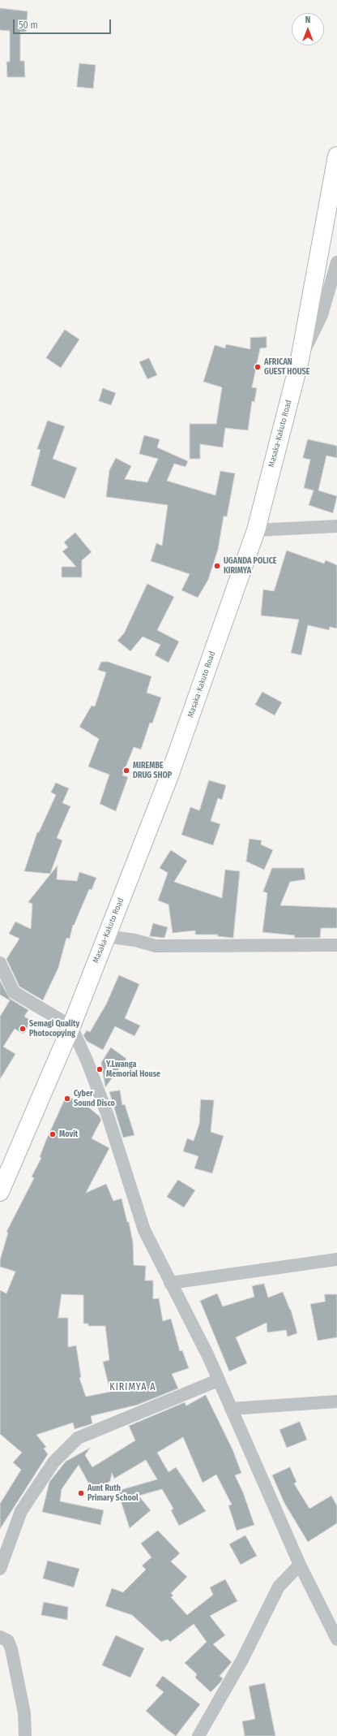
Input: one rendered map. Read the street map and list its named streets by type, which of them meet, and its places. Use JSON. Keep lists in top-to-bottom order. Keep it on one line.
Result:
{"streets":{"highway":["Masaka-Kakuto Road"]},"districts":["KIRIMYA A"],"places":["AFRICAN GUEST HOUSE","UGANDA POLICE KIRIMYA","MIREMBE DRUG SHOP","Semagi Quality Photocopying","Y.Lwanga Memorial House","Cyber Sound Disco","Movit","Aunt Ruth Primary School"],"scale_bar":"50 m","north":"top"}
